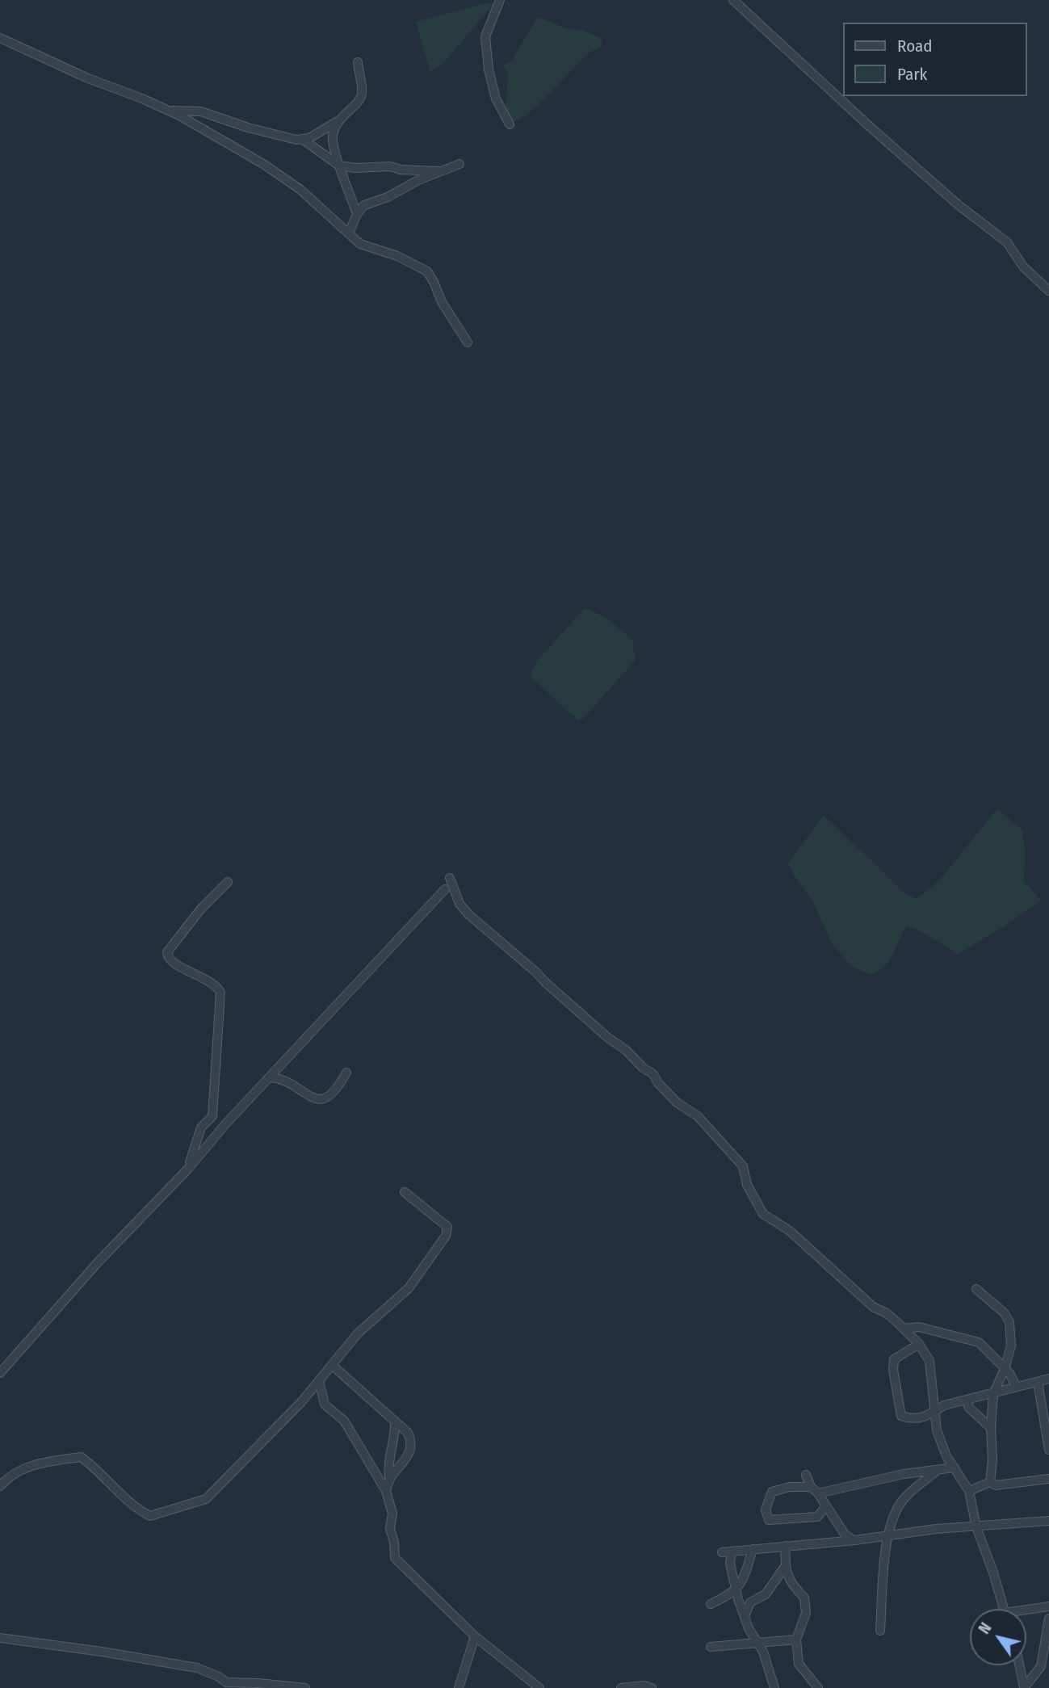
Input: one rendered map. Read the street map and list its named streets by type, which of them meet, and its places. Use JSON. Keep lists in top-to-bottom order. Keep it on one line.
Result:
{"legend":["Road","Park"],"north":"top left"}
